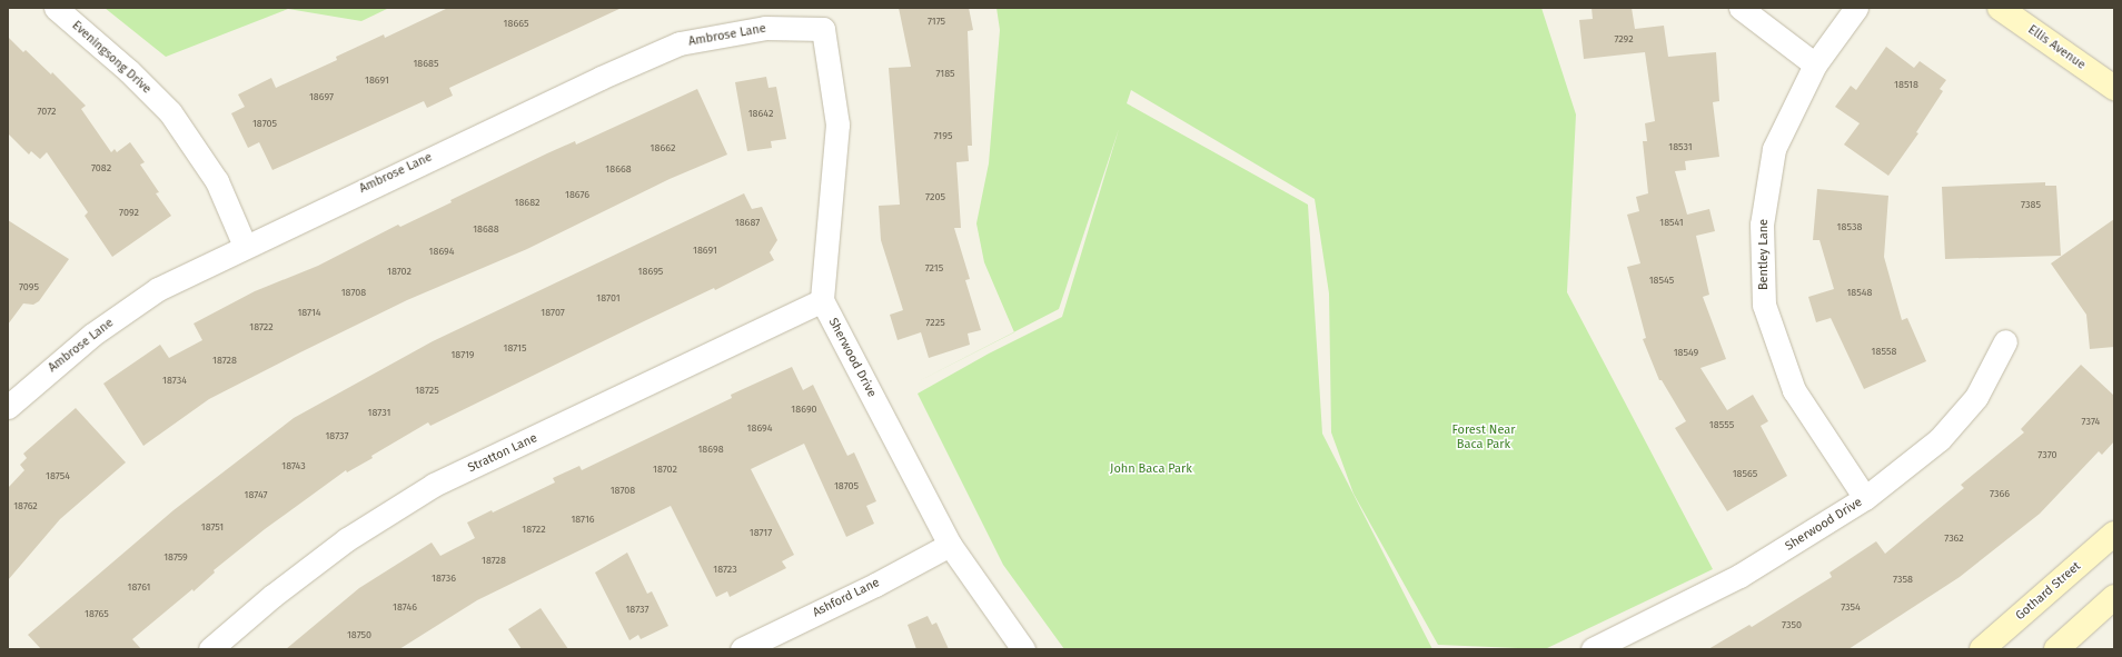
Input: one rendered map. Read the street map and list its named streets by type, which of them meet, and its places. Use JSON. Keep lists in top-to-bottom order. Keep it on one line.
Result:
{"streets":{"street":["Ambrose Lane","Ellis Avenue","Eveningsong Drive","Bentley Lane","Sherwood Drive","Stratton Lane","Gothard Street","Ashford Lane"]},"crossings":[["Ambrose Lane","Eveningsong Drive"],["Ambrose Lane","Sherwood Drive"],["Ambrose Lane","Stratton Lane"],["Bentley Lane","Sherwood Drive"],["Sherwood Drive","Stratton Lane"],["Sherwood Drive","Ashford Lane"]],"parks":["Forest Near Baca Park","John Baca Park"],"house_numbers":["7175","18665","7292","18685","7185","18691","18518","18697","7072","18642","18705","7195","18531","18662","7082","18668","18676","7205","18682","7385","7092","18687","18541","18538","18688","18691","18694","7215","18702","18695","18545","7095","18708","18548","18701","18714","18707","7225","18722","18715","18558","18549","18719","18728","18734","18725","18690","18731","7374","18555","18694","18737","18698","7370","18743","18702","18565","18754","18705","18708","7366","18747","18762","18716","18751","18722","18717","7362","18759","18728","18723","18736","7358","18761","18746","7354","18737","18765","7350","18750"]}
